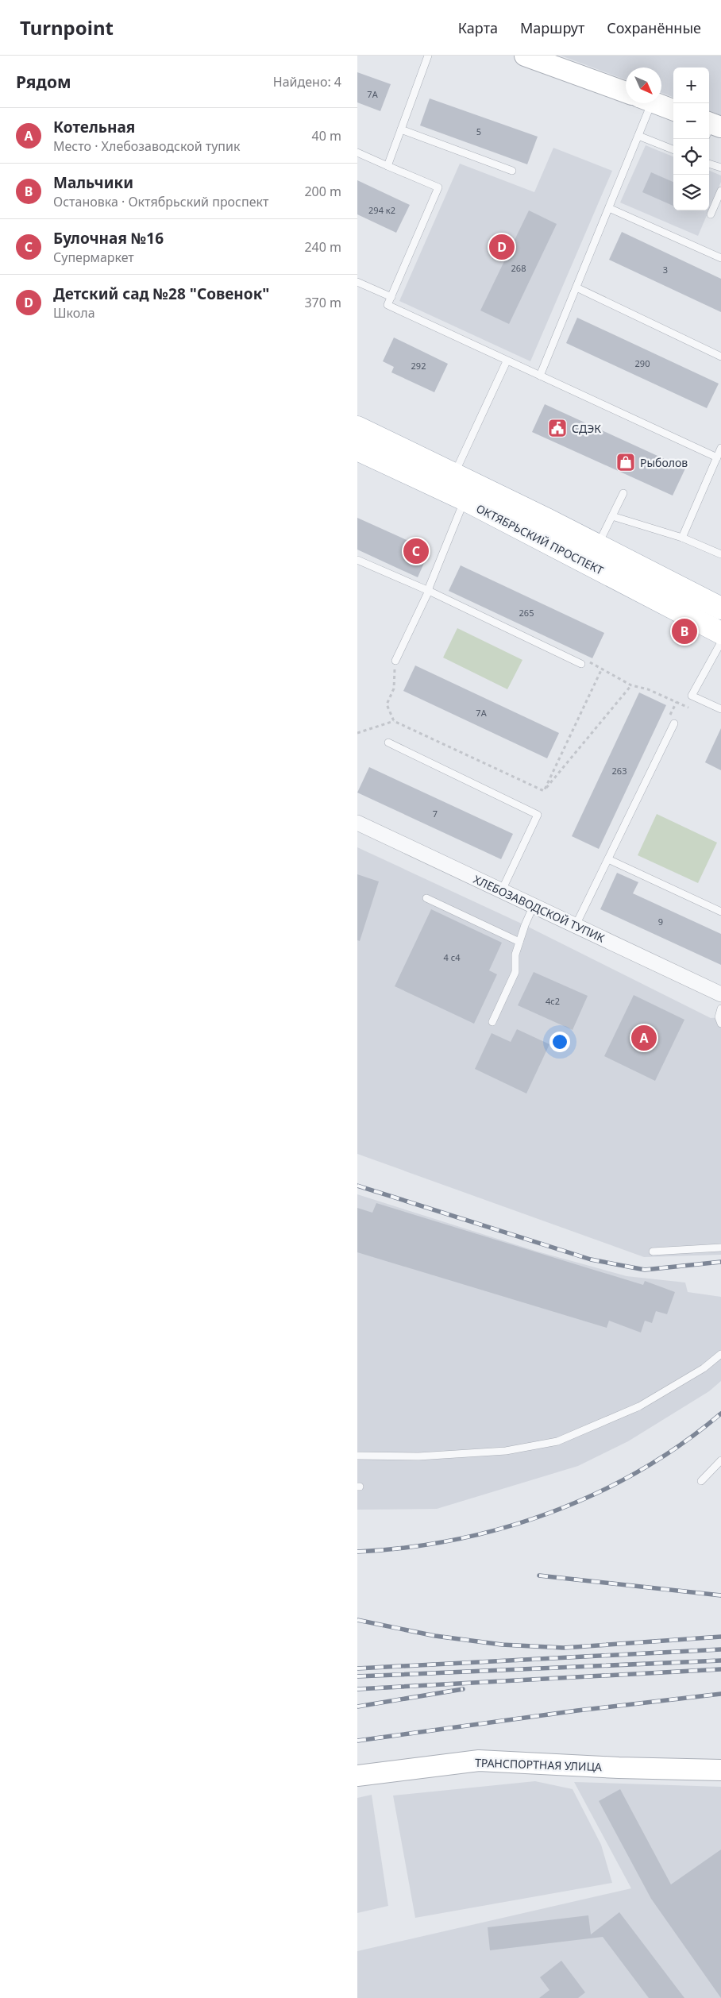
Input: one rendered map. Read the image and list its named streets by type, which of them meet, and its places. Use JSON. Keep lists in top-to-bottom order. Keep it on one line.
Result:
{"streets":{"main road":["ОКТЯБРЬСКИЙ ПРОСПЕКТ"],"street":["ХЛЕБОЗАВОДСКОЙ ТУПИК","ТРАНСПОРТНАЯ УЛИЦА"]},"places":{"public building":["СДЭК"],"shop":["Рыболов"]},"house_numbers":["7А","5","294 к2","268","3","290","292","265","7А","263","7","9","4 с4","4с2"],"north":"bottom right","page":{"header":"Turnpoint","nav":["Карта","Маршрут","Сохранённые"],"heading":["Рядом","Найдено: 4"],"map_buttons":["+","−"],"list":[{"mark":"A","name":"Котельная","note":"Место · Хлебозаводской тупик","value":"40 m"},{"mark":"B","name":"Мальчики","note":"Остановка · Октябрьский проспект","value":"200 m"},{"mark":"C","name":"Булочная №16","note":"Супермаркет","value":"240 m"},{"mark":"D","name":"Детский сад №28 \"Совенок\"","note":"Школа","value":"370 m"}],"pins":["D","C","B","A"]}}
